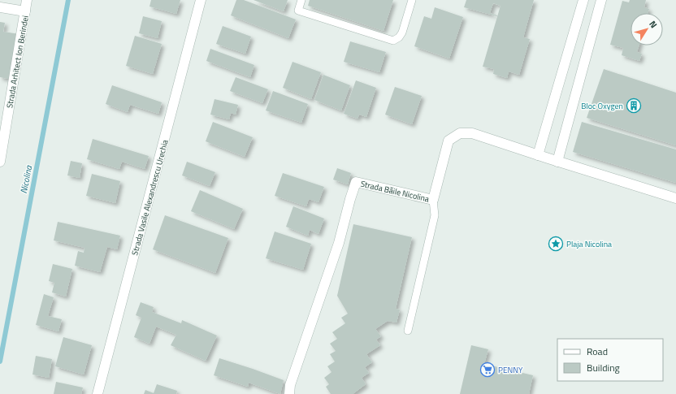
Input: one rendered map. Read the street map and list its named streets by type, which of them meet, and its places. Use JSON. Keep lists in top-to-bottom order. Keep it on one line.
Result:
{"streets":{"street":["Strada Arhitect Ion Berindei","Strada Băile Nicolina","Strada Vasile Alexandrescu Urechia"]},"water":["Nicolina"],"places":{"building":["Bloc Oxygen"],"place":["Plaja Nicolina"],"supermarket":["PENNY"]},"legend":["Road","Building"],"north":"top right"}
